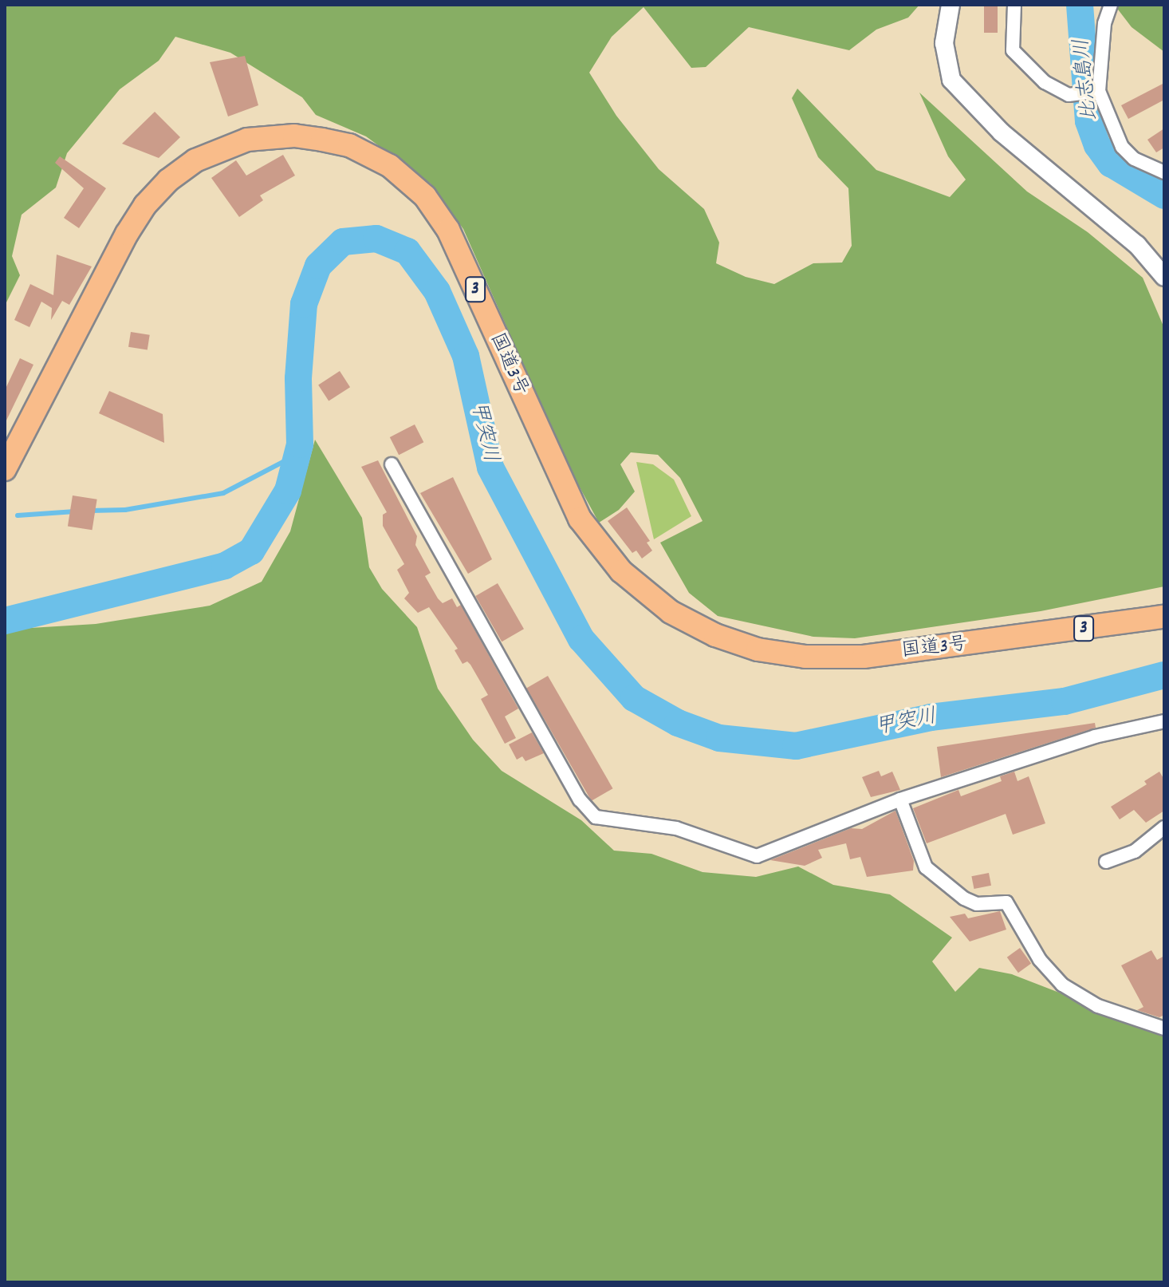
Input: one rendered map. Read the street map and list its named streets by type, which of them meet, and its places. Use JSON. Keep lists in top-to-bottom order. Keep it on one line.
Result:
{"streets":{"highway":["3","国道3号"]},"water":["比志島川","甲突川"]}
